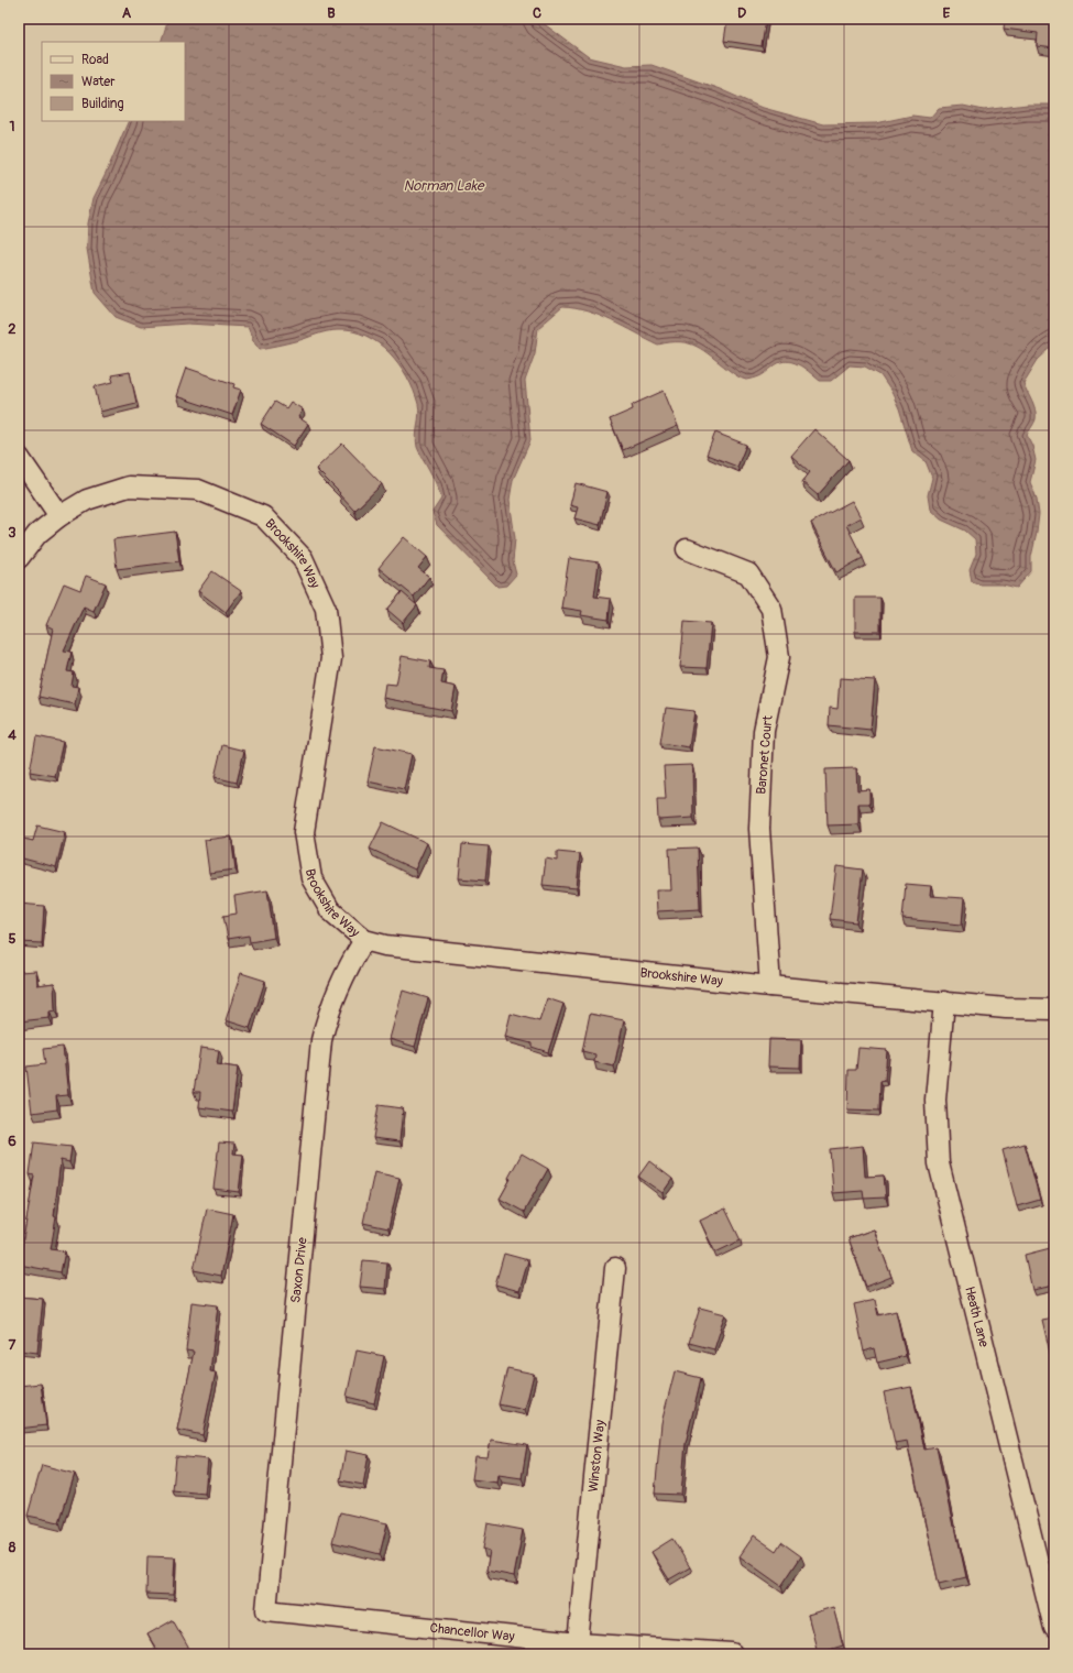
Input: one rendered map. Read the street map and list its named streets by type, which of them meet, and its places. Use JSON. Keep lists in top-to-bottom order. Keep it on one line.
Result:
{"streets":{"street":["Brookshire Way","Baronet Court","Saxon Drive","Heath Lane","Winston Way","Chancellor Way"]},"crossings":[["Brookshire Way","Baronet Court"],["Brookshire Way","Saxon Drive"],["Brookshire Way","Heath Lane"],["Saxon Drive","Chancellor Way"],["Winston Way","Chancellor Way"]],"water":["Norman Lake"],"legend":["Road","Water","Building"],"grid":{"columns":["A","B","C","D","E"],"rows":["1","2","3","4","5","6","7","8"]}}
